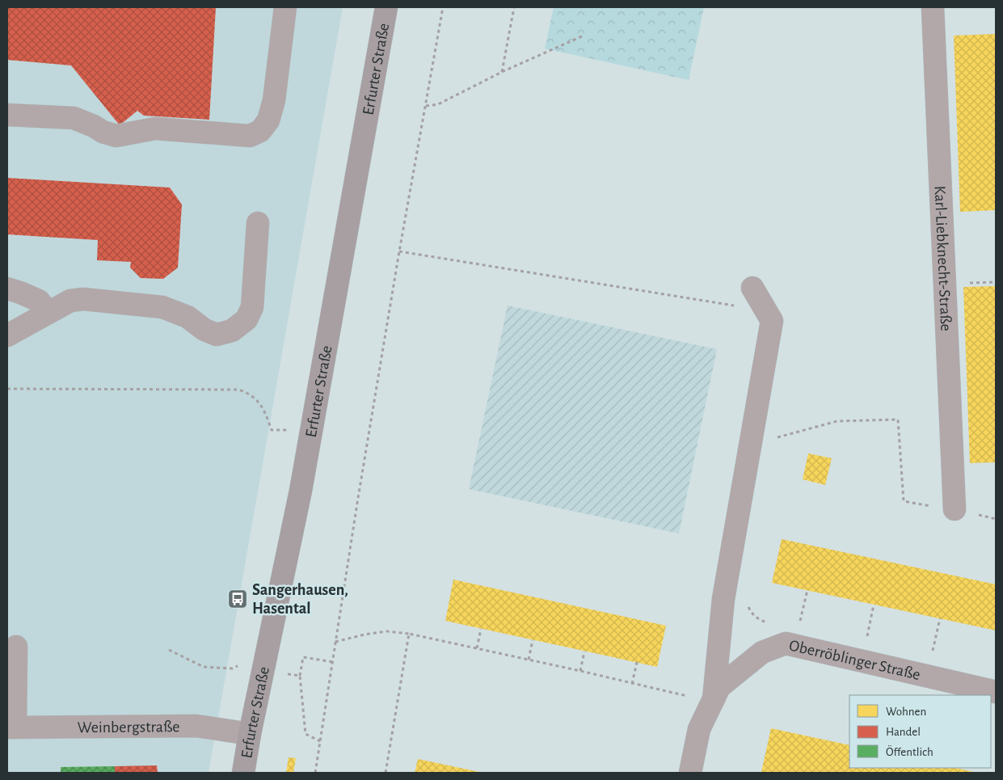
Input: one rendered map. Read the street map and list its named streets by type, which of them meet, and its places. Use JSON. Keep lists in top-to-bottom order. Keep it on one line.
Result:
{"streets":{"main road":["Erfurter Straße"],"street":["Karl-Liebknecht-Straße","Oberröblinger Straße","Weinbergstraße"]},"crossings":[["Erfurter Straße","Weinbergstraße"]],"places":{"bus stop":["Sangerhausen, Hasental"]},"legend":["Wohnen","Handel","Öffentlich"]}
